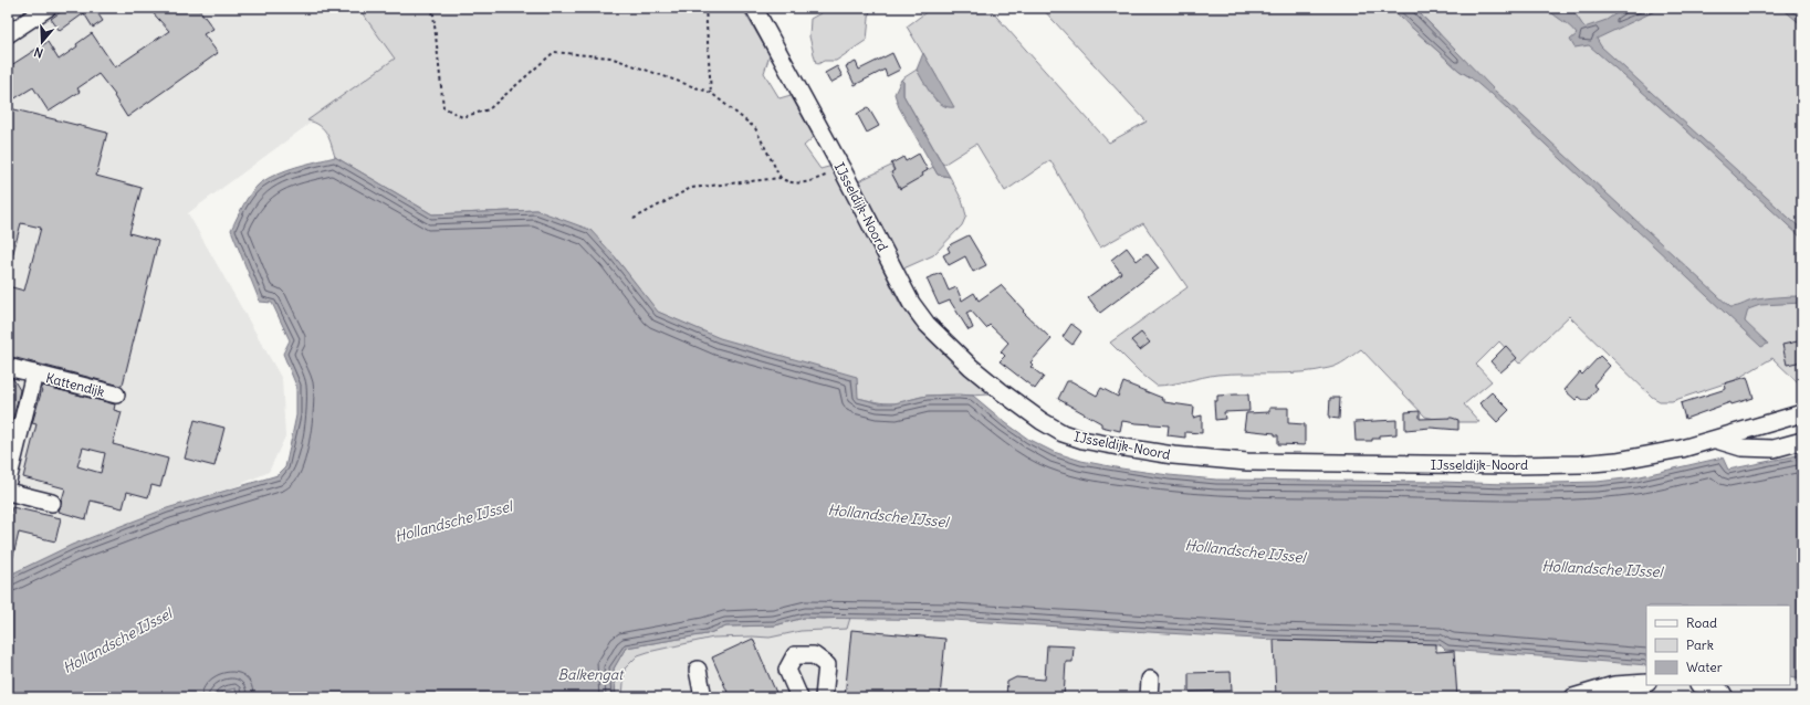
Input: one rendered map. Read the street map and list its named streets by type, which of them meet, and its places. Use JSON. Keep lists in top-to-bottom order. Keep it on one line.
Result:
{"streets":{"street":["IJsseldijk-Noord","Kattendijk"]},"water":["Hollandsche IJssel","Balkengat"],"legend":["Road","Park","Water"],"north":"bottom"}
